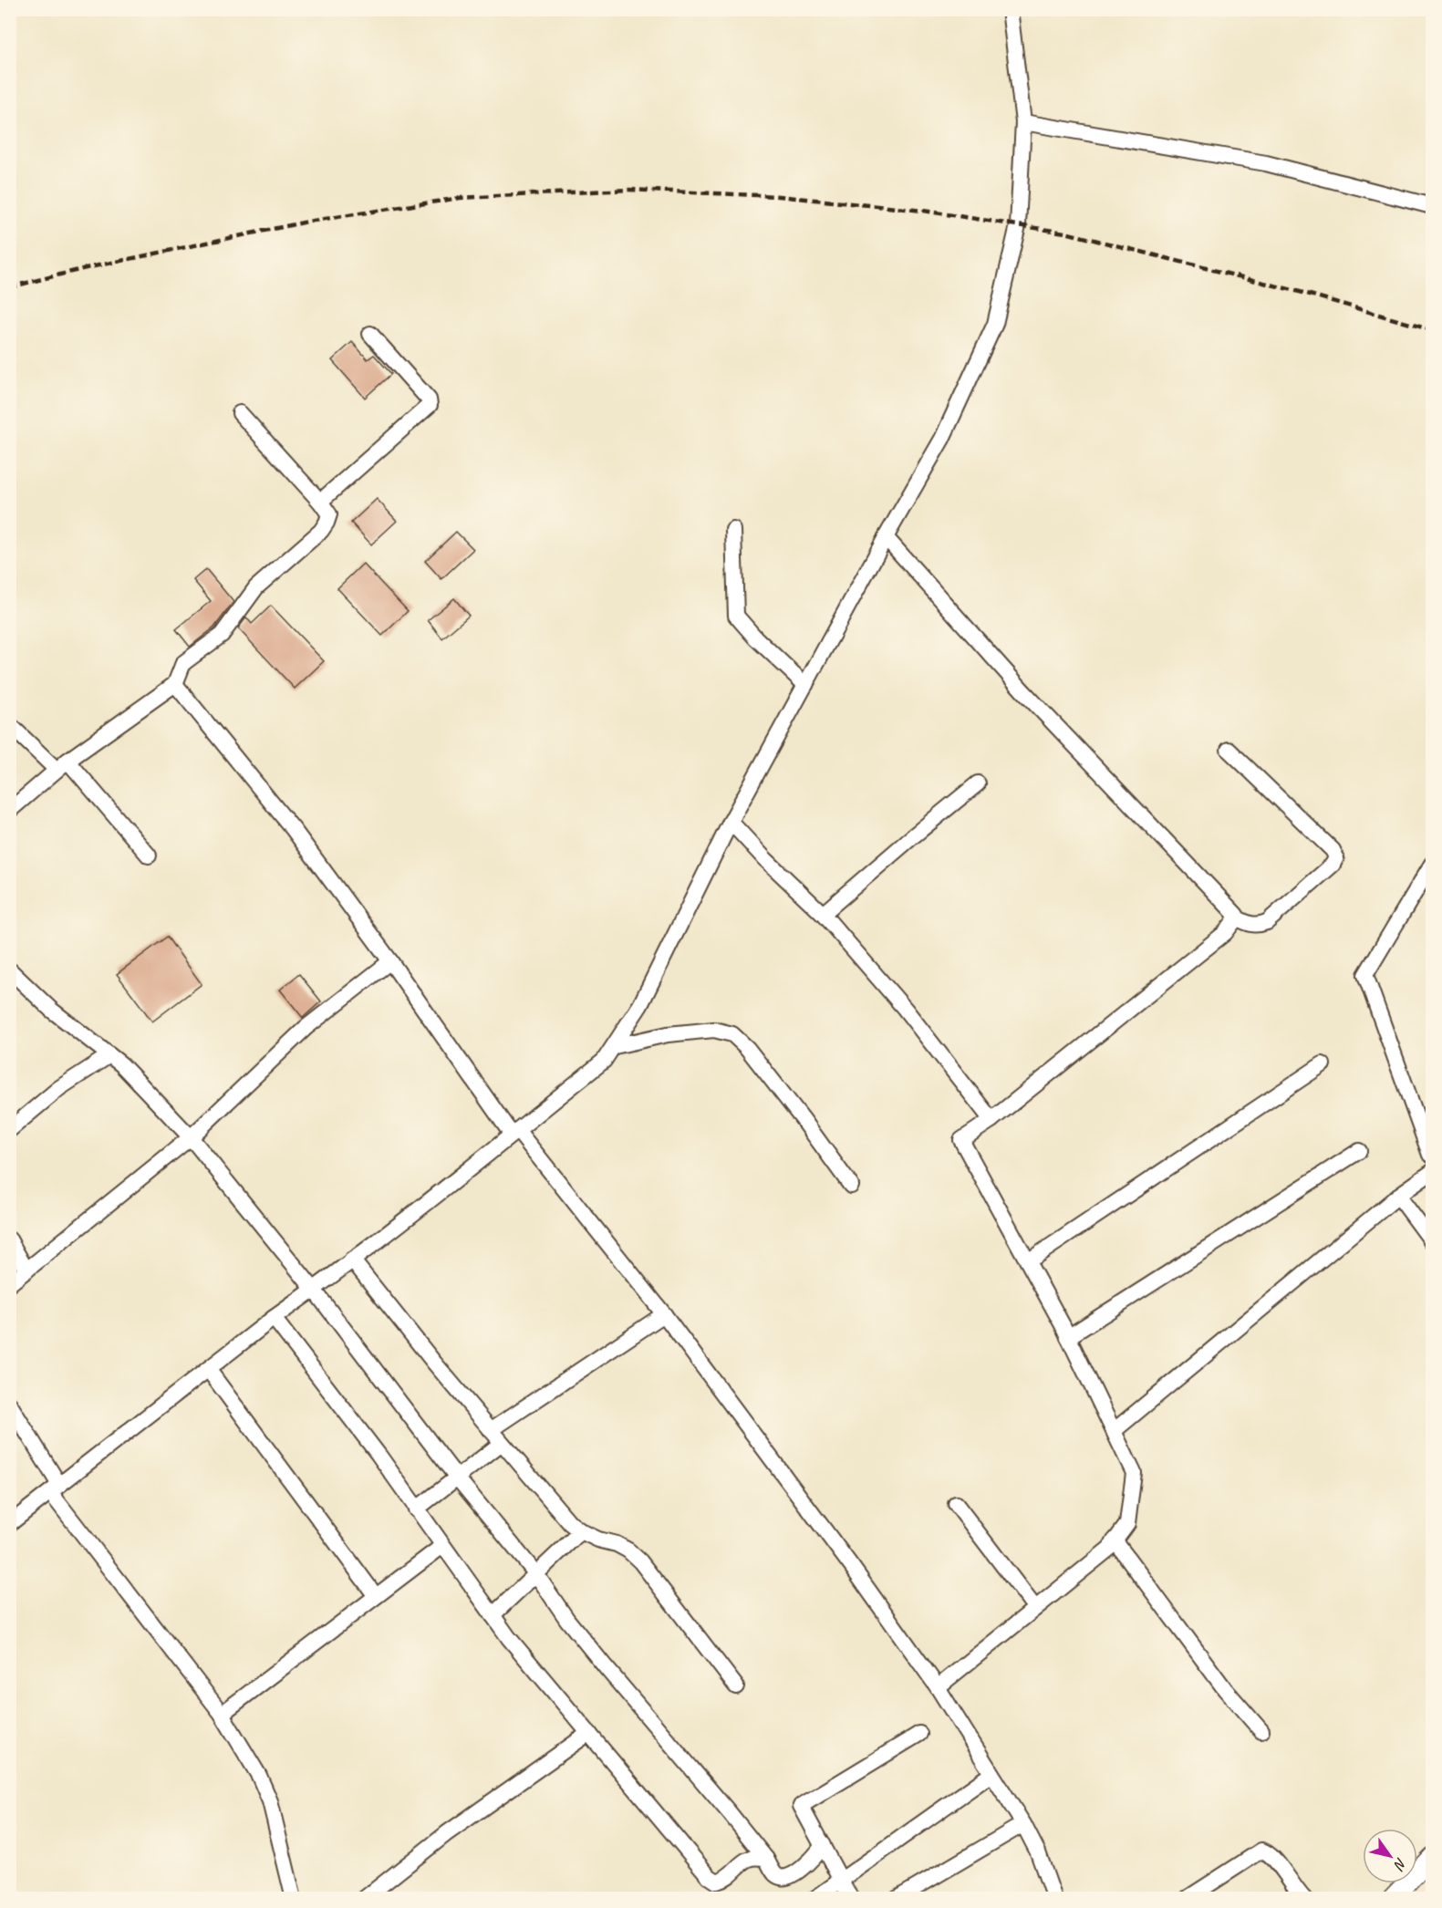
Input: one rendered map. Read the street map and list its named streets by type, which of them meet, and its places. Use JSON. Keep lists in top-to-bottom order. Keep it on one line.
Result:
{"north":"bottom right"}
